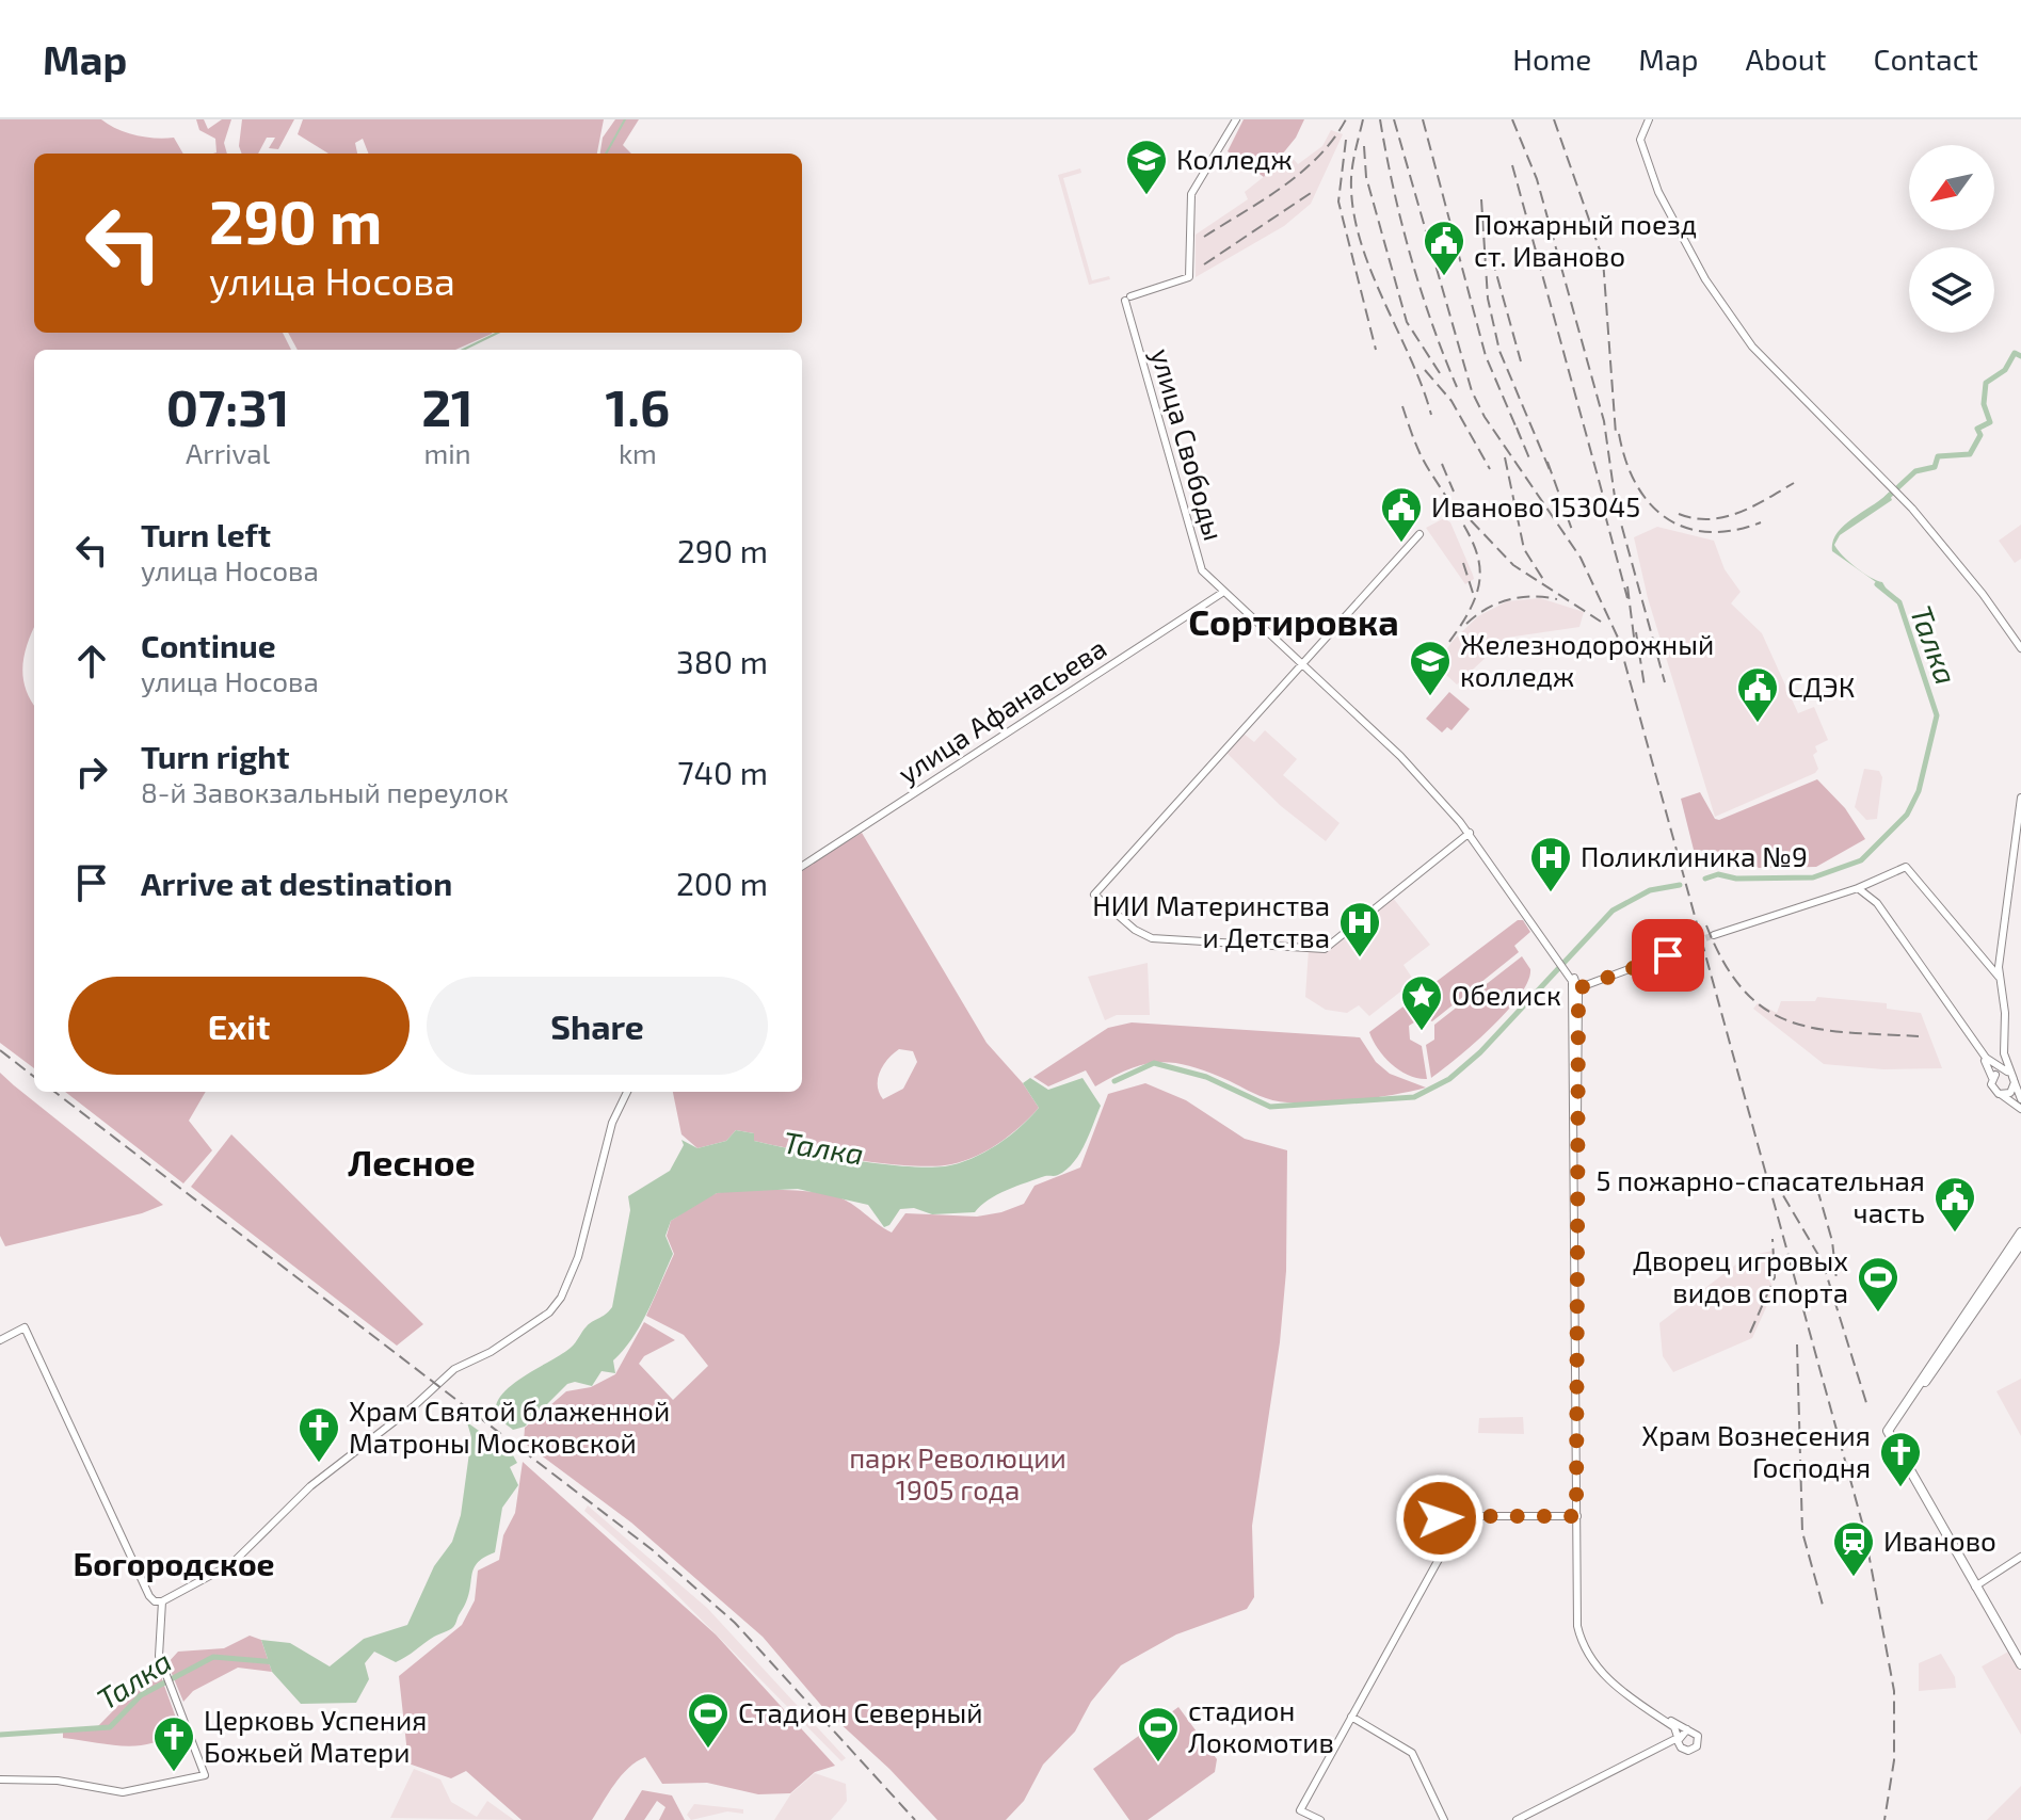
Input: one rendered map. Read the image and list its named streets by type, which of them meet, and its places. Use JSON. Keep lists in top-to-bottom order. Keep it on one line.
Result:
{"streets":{"street":["улица Свободы","улица Афанасьева"]},"crossings":[["улица Свободы","улица Афанасьева"]],"districts":["Сортировка","Лесное","Богородское"],"water":["Талка"],"parks":["парк Революции 1905 года"],"places":{"school or university":["Колледж","Железнодорожный колледж"],"public building":["Пожарный поезд ст. Иваново","Иваново 153045","СДЭК","5 пожарно-спасательная часть"],"hospital":["Поликлиника №9","НИИ Материнства и Детства"],"place":["Обелиск"],"sports":["Дворец игровых видов спорта","Стадион Северный","стадион Локомотив"],"church":["Храм Святой блаженной Матроны Московской","Храм Вознесения Господня","Церковь Успения Божьей Матери"],"station":["Иваново"]},"north":"bottom left","page":{"header":"Map","nav":["Home","Map","About","Contact"],"turn":["290 m","улица Носова"],"eta":["07:31","Arrival","21","min","1.6","km"],"list":[{"name":"Turn left","note":"улица Носова","value":"290 m"},{"name":"Continue","note":"улица Носова","value":"380 m"},{"name":"Turn right","note":"8-й Завокзальный переулок","value":"740 m"},{"name":"Arrive at destination","value":"200 m"}],"buttons":["Exit","Share"]}}
